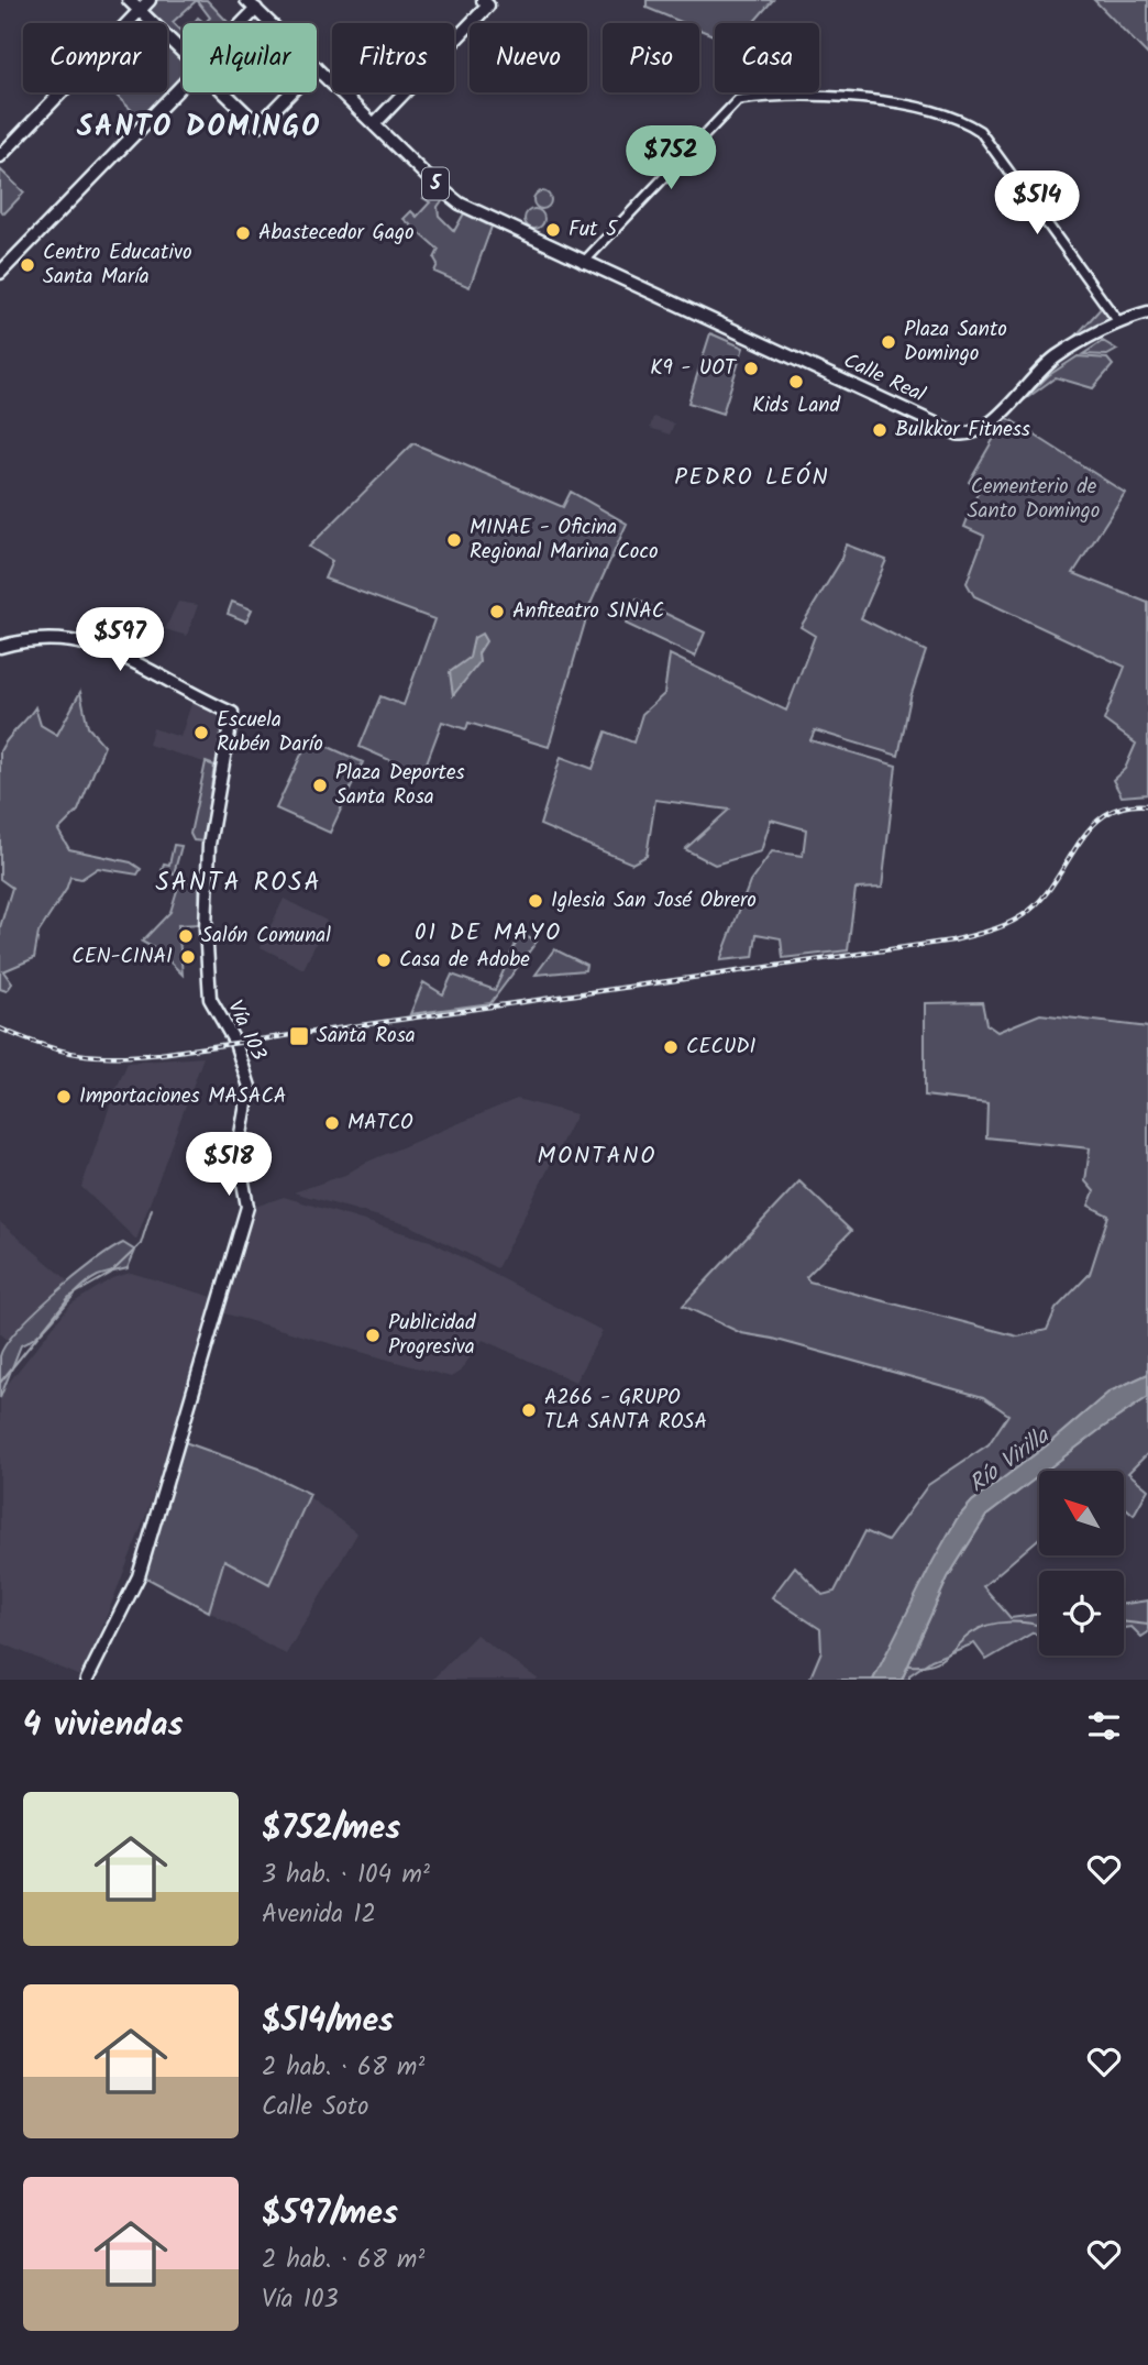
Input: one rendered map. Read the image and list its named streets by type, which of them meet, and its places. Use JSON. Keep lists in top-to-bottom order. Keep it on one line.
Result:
{"streets":{"main road":["5","Calle Real","Vía 103"]},"crossings":[["5","Calle Real"]],"districts":["SANTO DOMINGO","PEDRO LEÓN","SANTA ROSA","01 DE MAYO","MONTANO"],"water":["Río Virilla"],"parks":["Cementerio de Santo Domingo"],"places":{"other":["Fut 5","Abastecedor Gago","Centro Educativo Santa María","Plaza Santo Domingo","K9 - UOT","Kids Land","Bulkkor Fitness","MINAE - Oficina Regional Marina Coco","Anfiteatro SINAC","Escuela Rubén Darío","Plaza Deportes Santa Rosa","Iglesia San José Obrero","Salón Comunal","CEN-CINAI","Casa de Adobe","CECUDI","Importaciones MASACA","MATCO","Publicidad Progresiva","A266 - GRUPO TLA SANTA ROSA"],"transit":["Santa Rosa"]},"north":"top left","page":{"chip":["Comprar","Alquilar","Filtros","Nuevo","Piso","Casa"],"price":["$752","$514","$597","$518"],"heading":"4 viviendas","list":[{"name":"$752/mes","note":"3 hab. · 104 m² · Avenida 12"},{"name":"$514/mes","note":"2 hab. · 68 m² · Calle Soto"},{"name":"$597/mes","note":"2 hab. · 68 m² · Vía 103"}]}}
